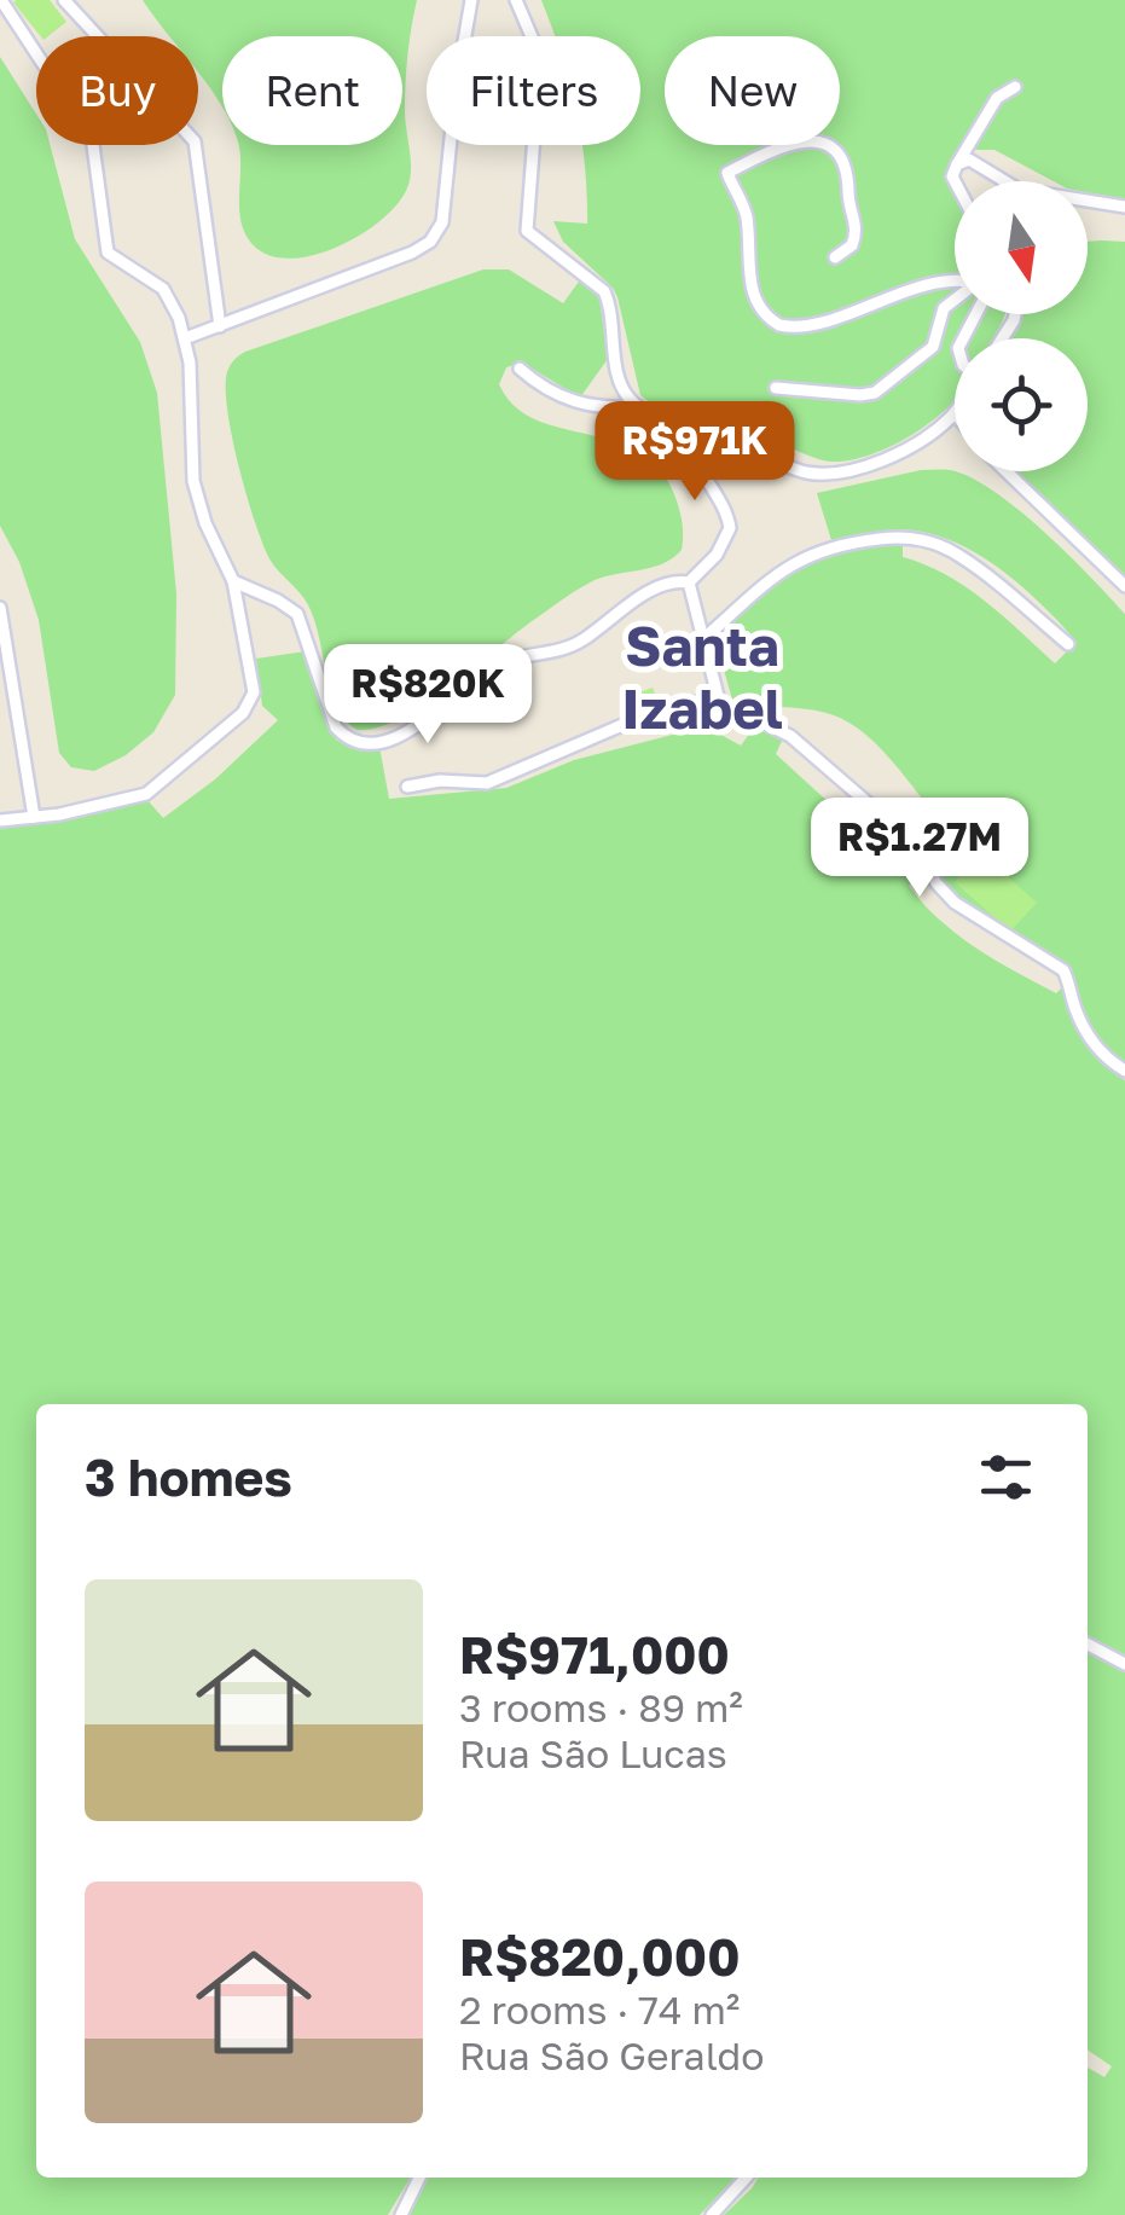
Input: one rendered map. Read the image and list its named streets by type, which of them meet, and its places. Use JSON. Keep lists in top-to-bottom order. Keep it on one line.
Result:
{"districts":["Santa Izabel"],"north":"bottom","page":{"chip":["Buy","Rent","Filters","New"],"price":["R$971K","R$820K","R$1.27M"],"heading":"3 homes","list":[{"name":"R$971,000","note":"3 rooms · 89 m² · Rua São Lucas"},{"name":"R$820,000","note":"2 rooms · 74 m² · Rua São Geraldo"}]}}
